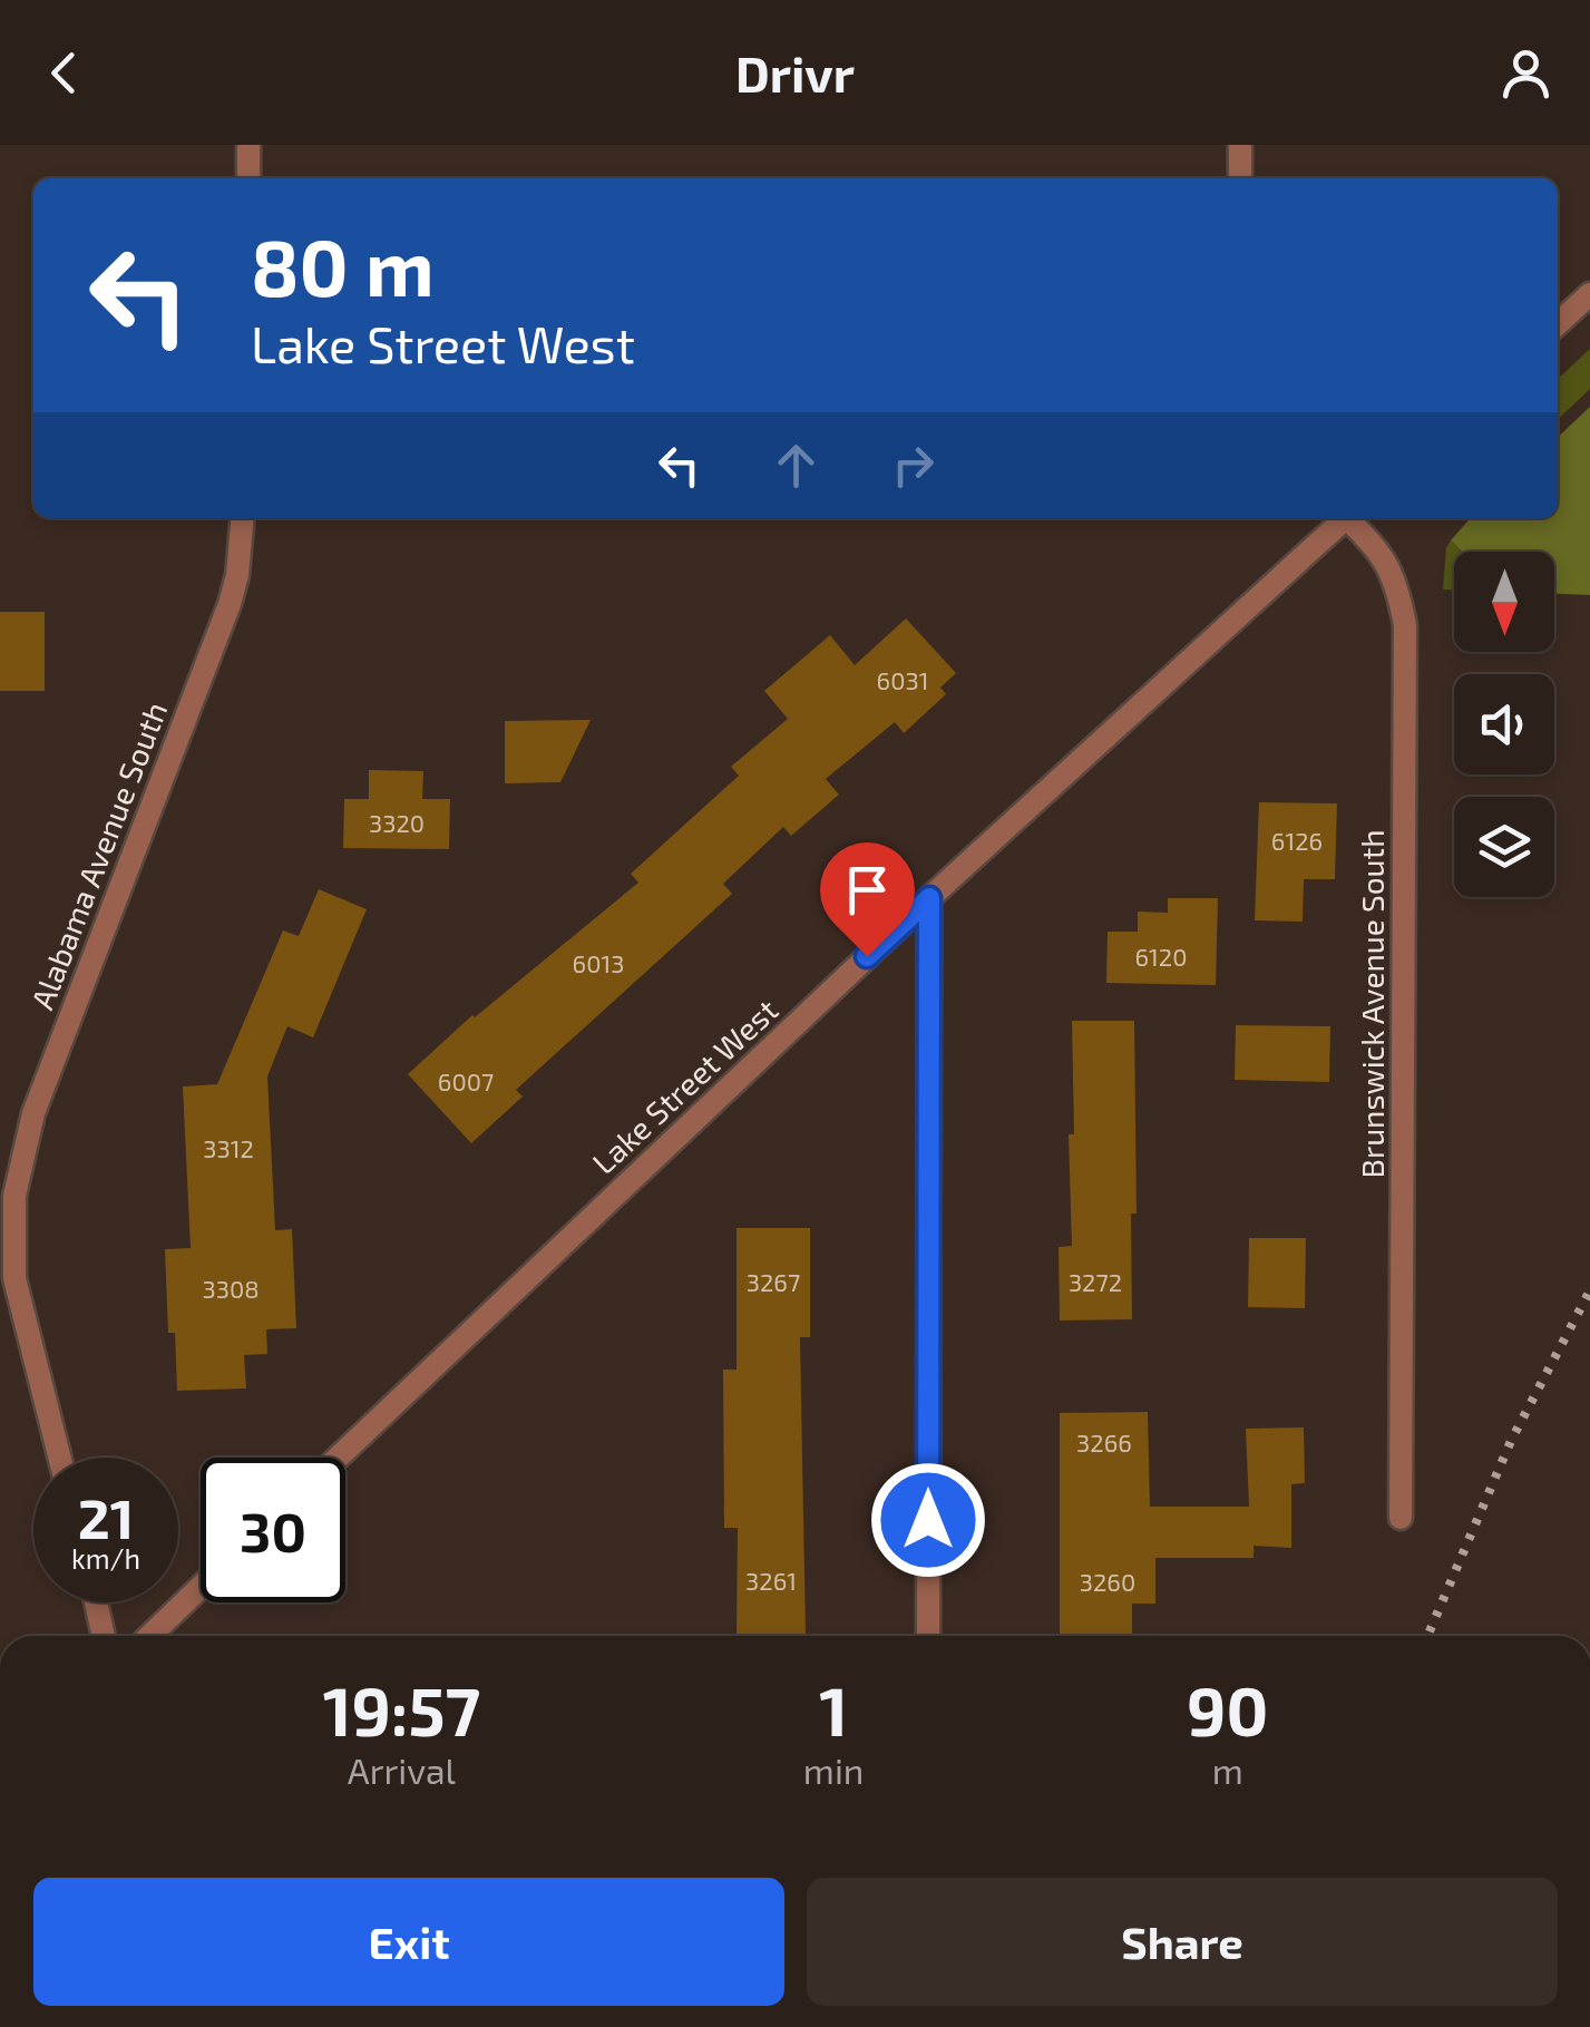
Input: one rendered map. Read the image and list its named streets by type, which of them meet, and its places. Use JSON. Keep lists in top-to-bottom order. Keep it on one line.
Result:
{"streets":{"street":["Alabama Avenue South","Brunswick Avenue South","Lake Street West"]},"house_numbers":["6031","3320","6126","6120","6013","6007","3312","3267","3272","3308","3266","3261","3260"],"north":"bottom","page":{"header":"Drivr","turn":["80 m","Lake Street West"],"speed":"21 km/h","limit":"30","eta":["19:57","Arrival","1","min","90","m"],"buttons":["Exit","Share"]}}
